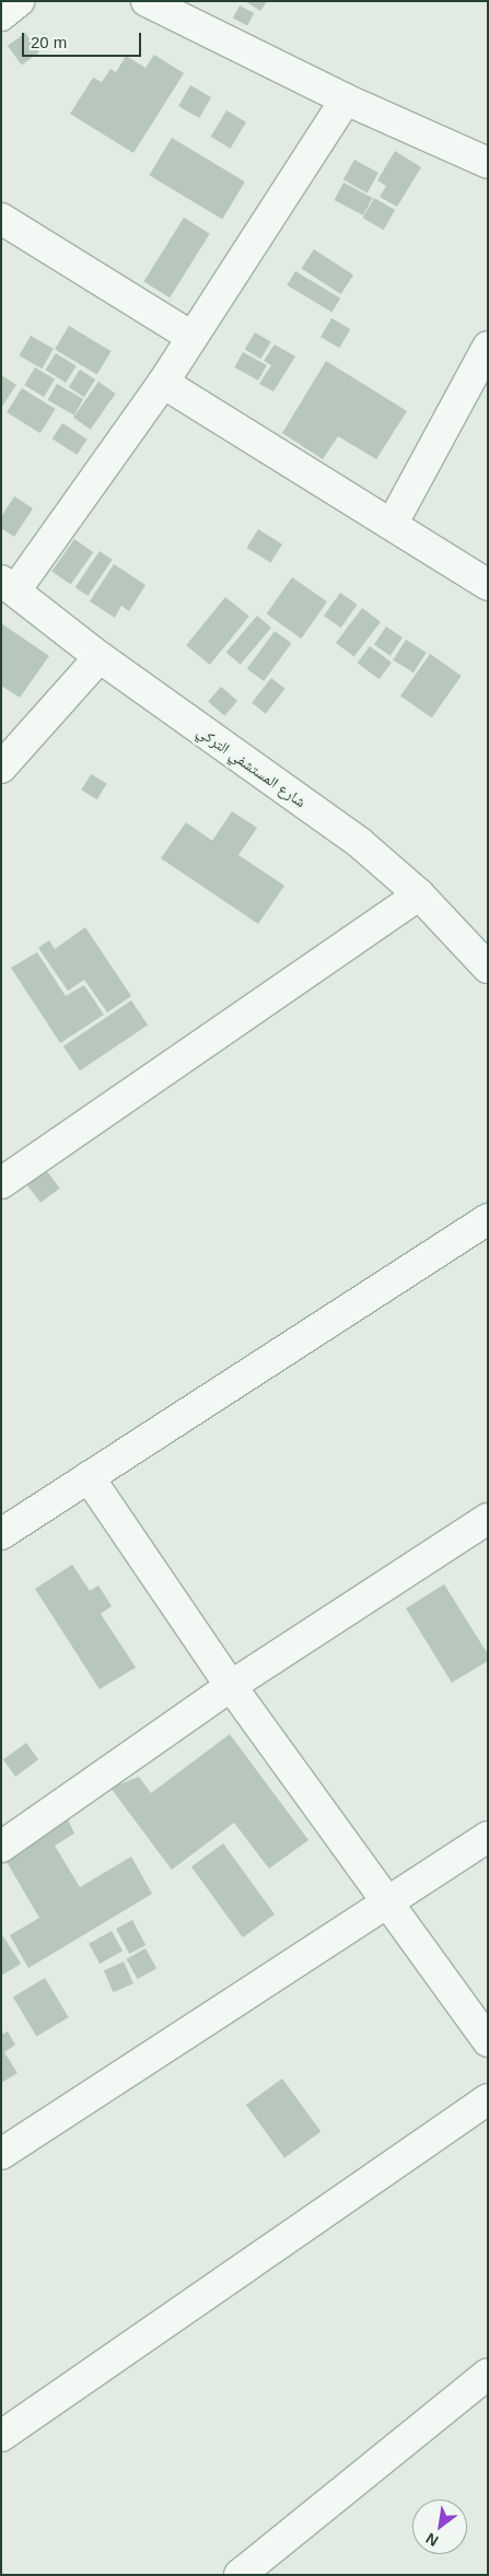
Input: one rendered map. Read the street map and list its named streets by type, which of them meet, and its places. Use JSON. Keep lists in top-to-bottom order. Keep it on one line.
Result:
{"streets":{"street":["شارع المستشفي التركي"]},"scale_bar":"20 m","north":"bottom left"}
